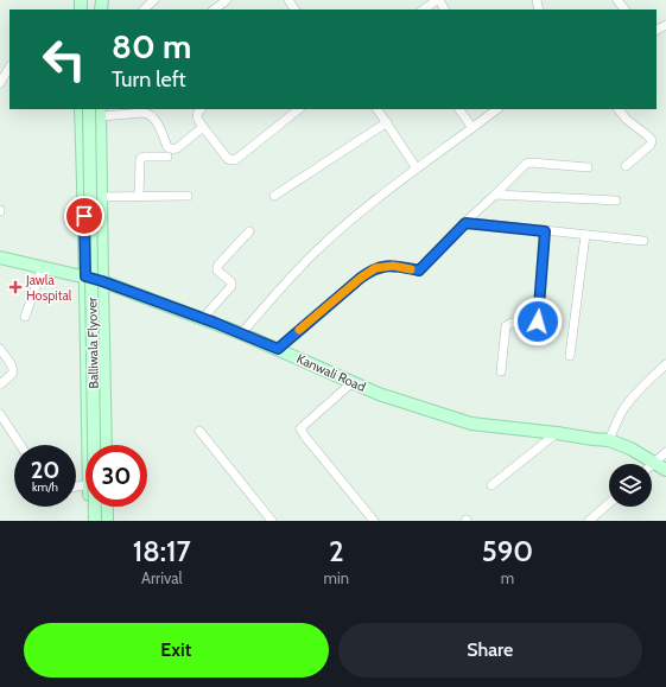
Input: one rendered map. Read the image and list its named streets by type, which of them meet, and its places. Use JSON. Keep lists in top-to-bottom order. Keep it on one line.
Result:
{"streets":{"street":["Balliwala Flyover","Kanwali Road"]},"places":{"health":["Jawla Hospital"]},"page":{"turn":["80 m","Turn left"],"speed":"20 km/h","limit":"30","eta":["18:17","Arrival","2","min","590","m"],"buttons":["Exit","Share"]}}
